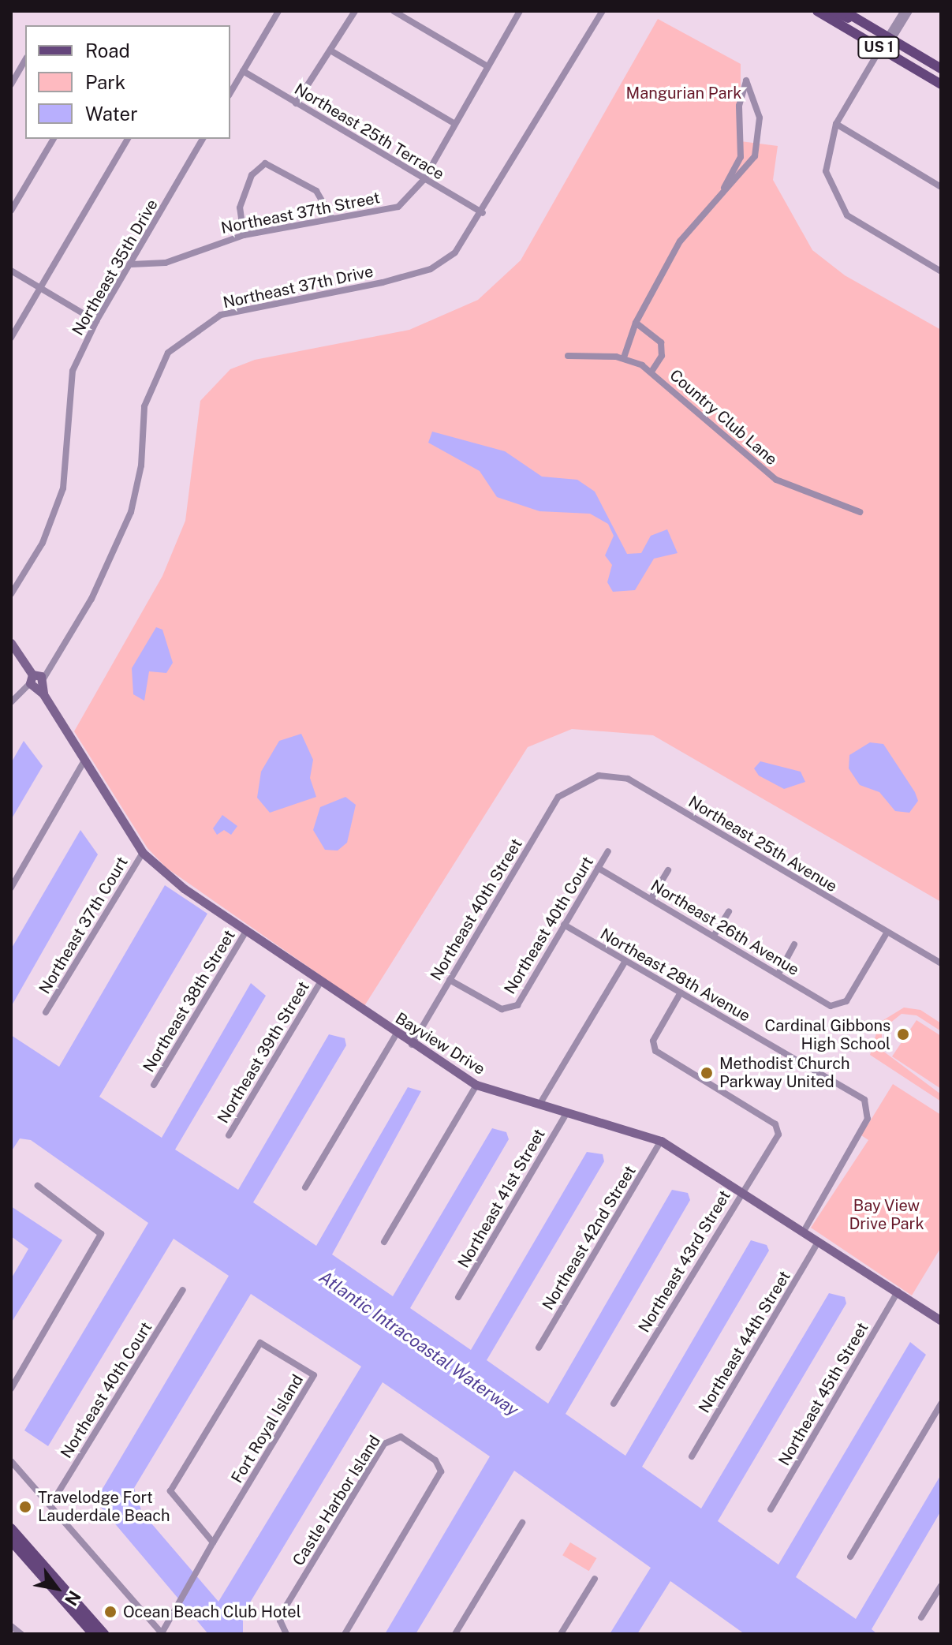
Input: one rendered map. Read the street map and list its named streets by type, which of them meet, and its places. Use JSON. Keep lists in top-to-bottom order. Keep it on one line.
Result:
{"streets":{"main road":["US 1"],"street":["Northeast 25th Terrace","Northeast 37th Street","Northeast 35th Drive","Northeast 37th Drive","Country Club Lane","Northeast 25th Avenue","Northeast 40th Street","Northeast 37th Court","Northeast 40th Court","Northeast 26th Avenue","Northeast 28th Avenue","Northeast 38th Street","Bayview Drive","Northeast 39th Street","Northeast 41st Street","Northeast 42nd Street","Northeast 43rd Street","Northeast 44th Street","Northeast 45th Street","Fort Royal Island","Castle Harbor Island"]},"crossings":[["Northeast 25th Terrace","Northeast 37th Street"],["Northeast 25th Terrace","Northeast 37th Drive"],["Northeast 37th Street","Northeast 35th Drive"],["Northeast 37th Drive","Bayview Drive"],["Northeast 25th Avenue","Northeast 40th Street"],["Northeast 25th Avenue","Northeast 26th Avenue"],["Northeast 40th Street","Northeast 40th Court"],["Northeast 40th Street","Bayview Drive"],["Northeast 37th Court","Bayview Drive"],["Northeast 40th Court","Northeast 26th Avenue"],["Northeast 40th Court","Northeast 28th Avenue"],["Northeast 28th Avenue","Bayview Drive"],["Northeast 28th Avenue","Northeast 41st Street"],["Northeast 28th Avenue","Northeast 43rd Street"],["Northeast 38th Street","Bayview Drive"],["Bayview Drive","Northeast 39th Street"],["Bayview Drive","Northeast 41st Street"],["Bayview Drive","Northeast 42nd Street"],["Bayview Drive","Northeast 43rd Street"],["Bayview Drive","Northeast 44th Street"],["Bayview Drive","Northeast 45th Street"]],"water":["Atlantic Intracoastal Waterway"],"parks":["Mangurian Park","Bay View Drive Park"],"places":["Cardinal Gibbons High School","Methodist Church Parkway United","Travelodge Fort Lauderdale Beach","Ocean Beach Club Hotel"],"legend":["Road","Park","Water"],"north":"bottom right"}
